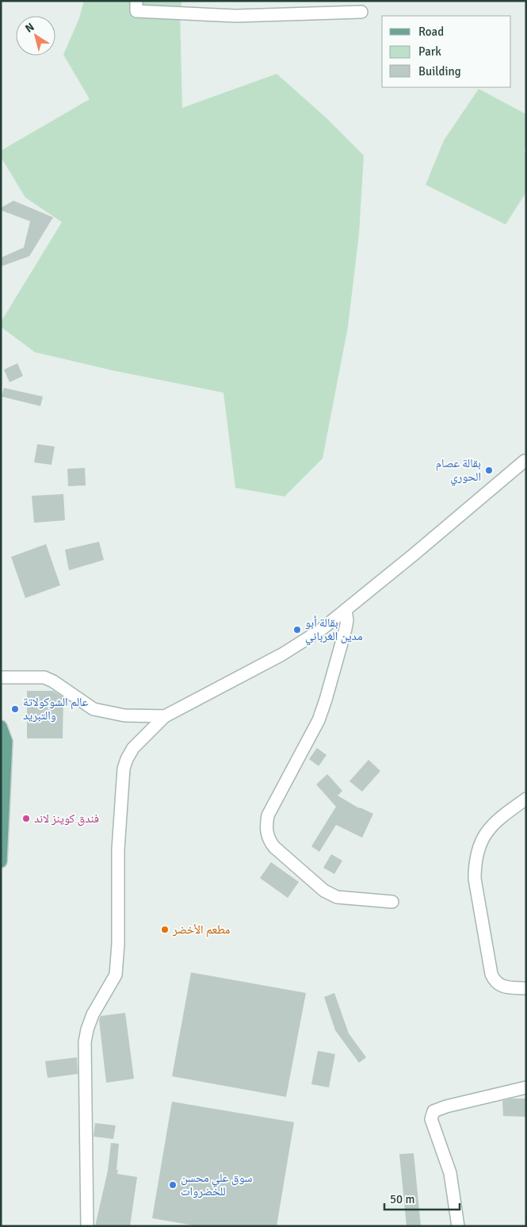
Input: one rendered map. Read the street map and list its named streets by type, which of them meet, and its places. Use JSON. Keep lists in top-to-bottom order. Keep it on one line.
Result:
{"places":["بقالة عصام الحوري","بقالة أبو مدين الغرباني","عالم الشوكولاتة والتبريد","فندق كوينز لاند","مطعم الأخضر","سوق علي محسن للخضروات"],"legend":["Road","Park","Building"],"scale_bar":"50 m","north":"top left"}
